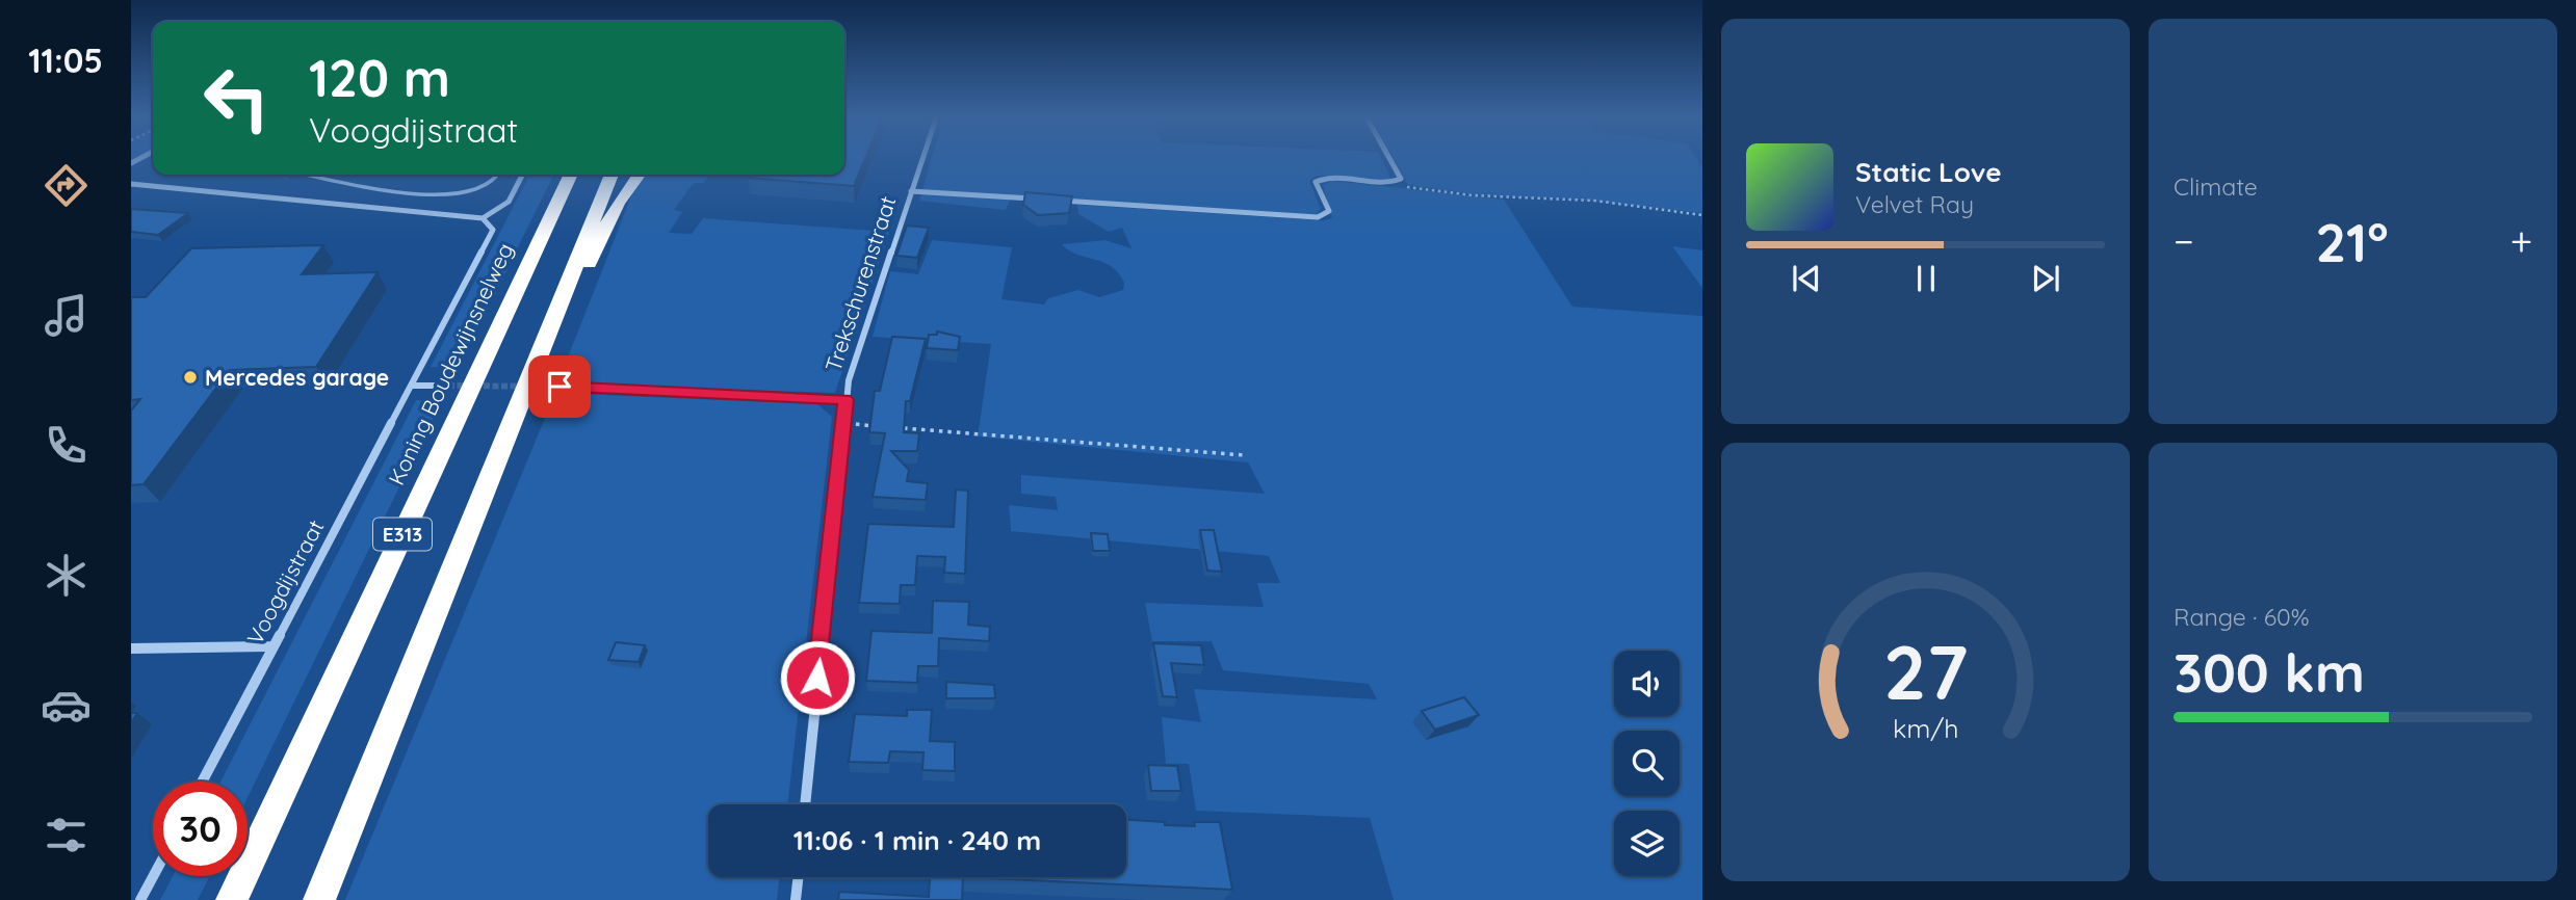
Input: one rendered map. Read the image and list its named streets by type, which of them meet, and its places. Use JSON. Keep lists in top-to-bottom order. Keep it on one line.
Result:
{"streets":{"highway":["Koning Boudewijnsnelweg","E313"],"street":["Trekschurenstraat","Voogdijstraat"]},"places":["Mercedes garage"],"page":{"tabs":"11:05","tile":["Climate",["Range · 60%","300 km"]],"turn":["120 m","Voogdijstraat"],"song":["Static Love","Velvet Ray"],"heat":["−","21°","+"],"limit":"30","trip":"11:06 · 1 min · 240 m","gauge":["27","km/h"]}}
